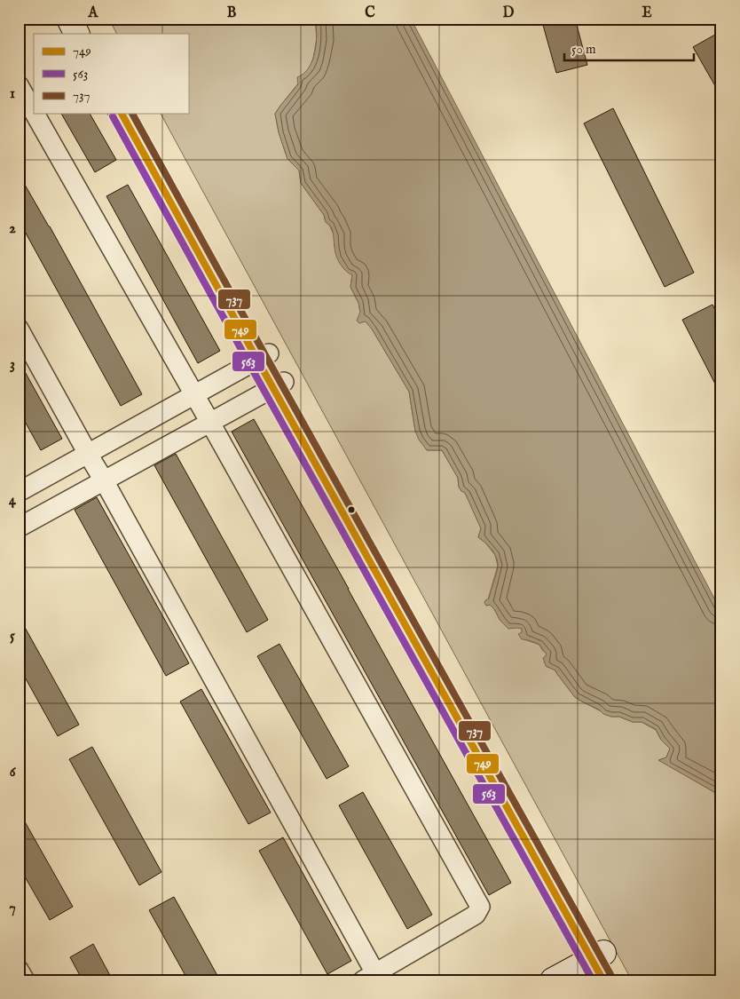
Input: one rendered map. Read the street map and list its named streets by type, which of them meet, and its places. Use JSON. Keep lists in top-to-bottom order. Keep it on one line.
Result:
{"lines":["transit line 749","transit line 737","transit line 563"],"legend":["749","563","737"],"scale_bar":"50 m","grid":{"columns":["A","B","C","D","E"],"rows":["1","2","3","4","5","6","7"]}}
